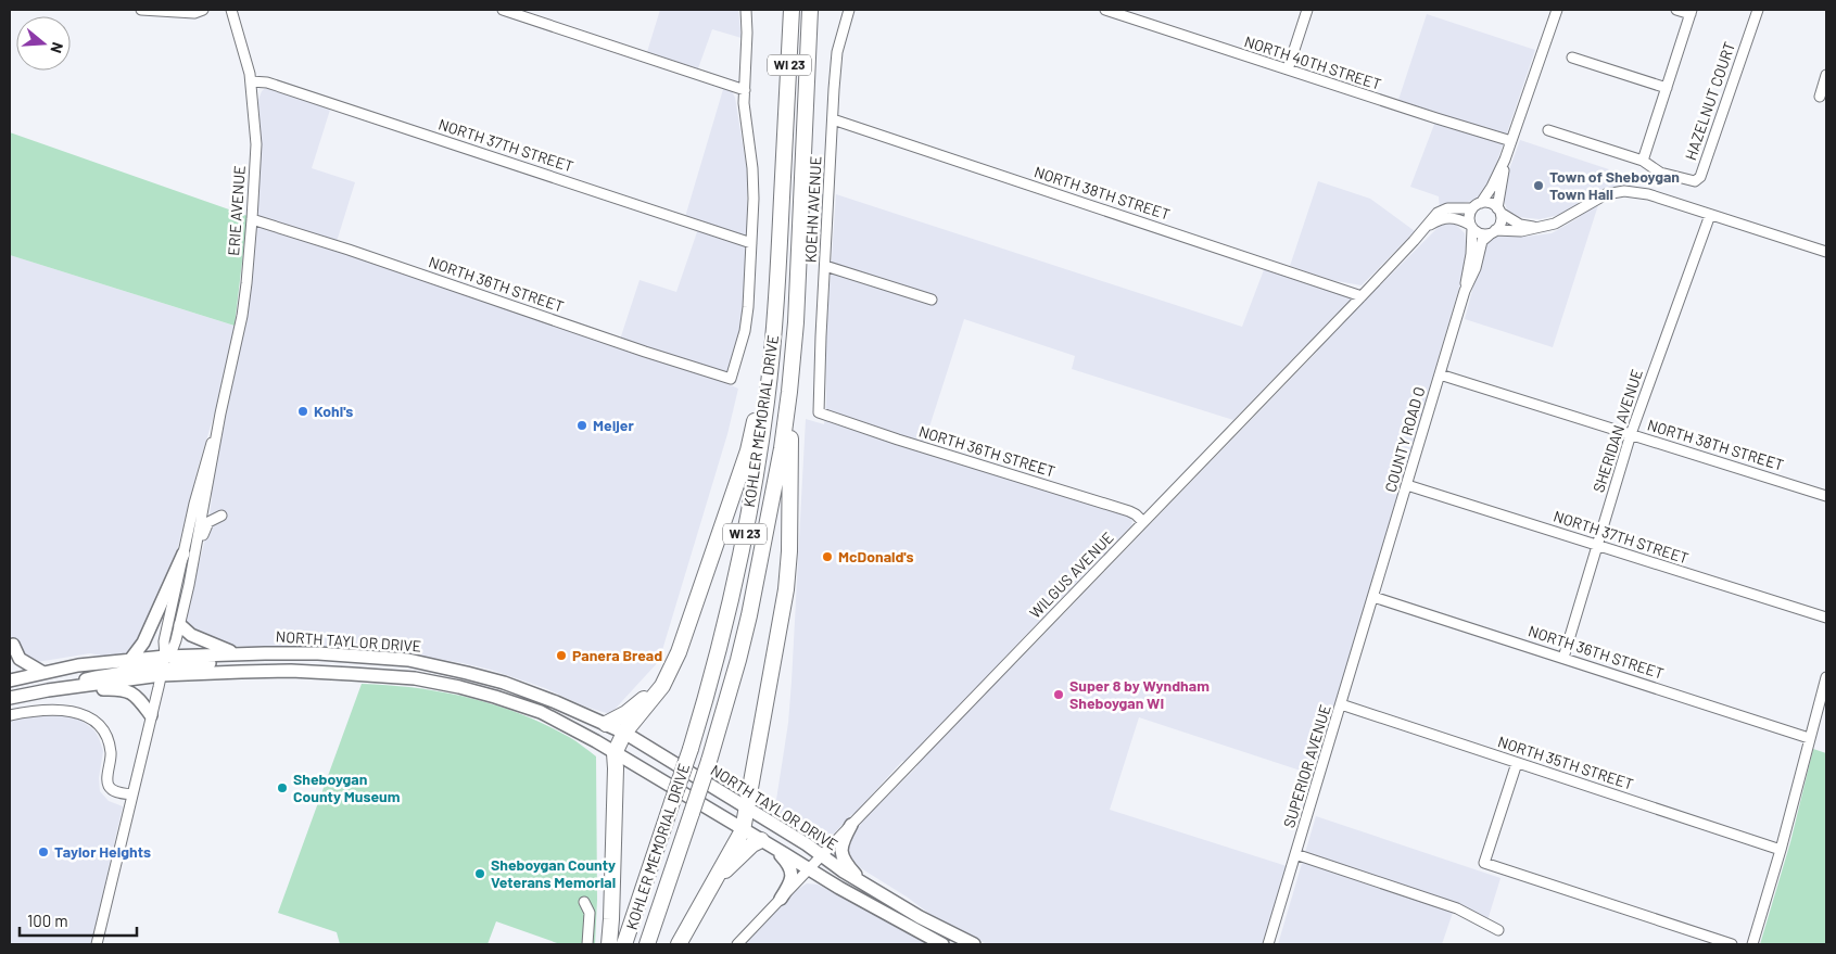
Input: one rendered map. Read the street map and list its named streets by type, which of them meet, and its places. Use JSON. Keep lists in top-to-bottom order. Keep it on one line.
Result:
{"streets":{"highway":["WI 23","KOHLER MEMORIAL DRIVE"],"main road":["NORTH TAYLOR DRIVE"],"street":["NORTH 40TH STREET","HAZELNUT COURT","NORTH 37TH STREET","NORTH 38TH STREET","KOEHN AVENUE","ERIE AVENUE","NORTH 36TH STREET","SHERIDAN AVENUE","COUNTY ROAD O","WILGUS AVENUE","NORTH 35TH STREET","SUPERIOR AVENUE"]},"crossings":[["NORTH 37TH STREET","ERIE AVENUE"],["NORTH 37TH STREET","NORTH 36TH STREET"],["NORTH 37TH STREET","SHERIDAN AVENUE"],["NORTH 37TH STREET","COUNTY ROAD O"],["NORTH 38TH STREET","KOEHN AVENUE"],["NORTH 38TH STREET","SHERIDAN AVENUE"],["NORTH 38TH STREET","COUNTY ROAD O"],["NORTH 38TH STREET","WILGUS AVENUE"],["KOEHN AVENUE","NORTH 36TH STREET"],["ERIE AVENUE","NORTH 36TH STREET"],["ERIE AVENUE","NORTH TAYLOR DRIVE"],["NORTH 36TH STREET","SHERIDAN AVENUE"],["NORTH 36TH STREET","COUNTY ROAD O"],["NORTH 36TH STREET","WILGUS AVENUE"],["NORTH 36TH STREET","SUPERIOR AVENUE"],["COUNTY ROAD O","WILGUS AVENUE"],["COUNTY ROAD O","SUPERIOR AVENUE"],["WILGUS AVENUE","NORTH TAYLOR DRIVE"],["NORTH 35TH STREET","SUPERIOR AVENUE"]],"places":["Town of Sheboygan Town Hall","Kohl's","Meijer","McDonald's","Panera Bread","Super 8 by Wyndham Sheboygan WI","Sheboygan County Museum","Taylor Heights","Sheboygan County Veterans Memorial"],"scale_bar":"100 m","north":"right"}
